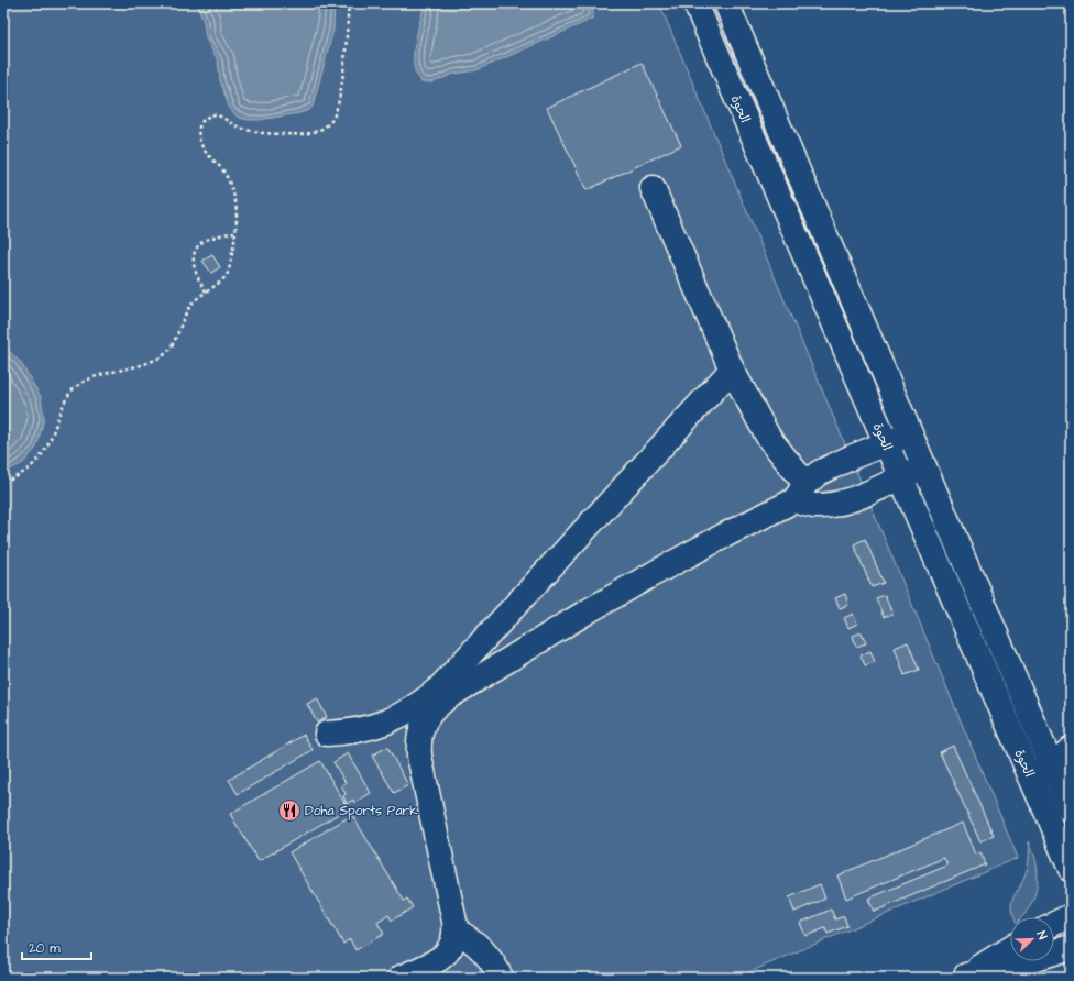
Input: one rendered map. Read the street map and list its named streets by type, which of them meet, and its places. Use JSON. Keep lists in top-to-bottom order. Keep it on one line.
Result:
{"streets":{"street":["الحوة"]},"places":{"restaurant":["Doha Sports Park"]},"scale_bar":"20 m","north":"top right"}
